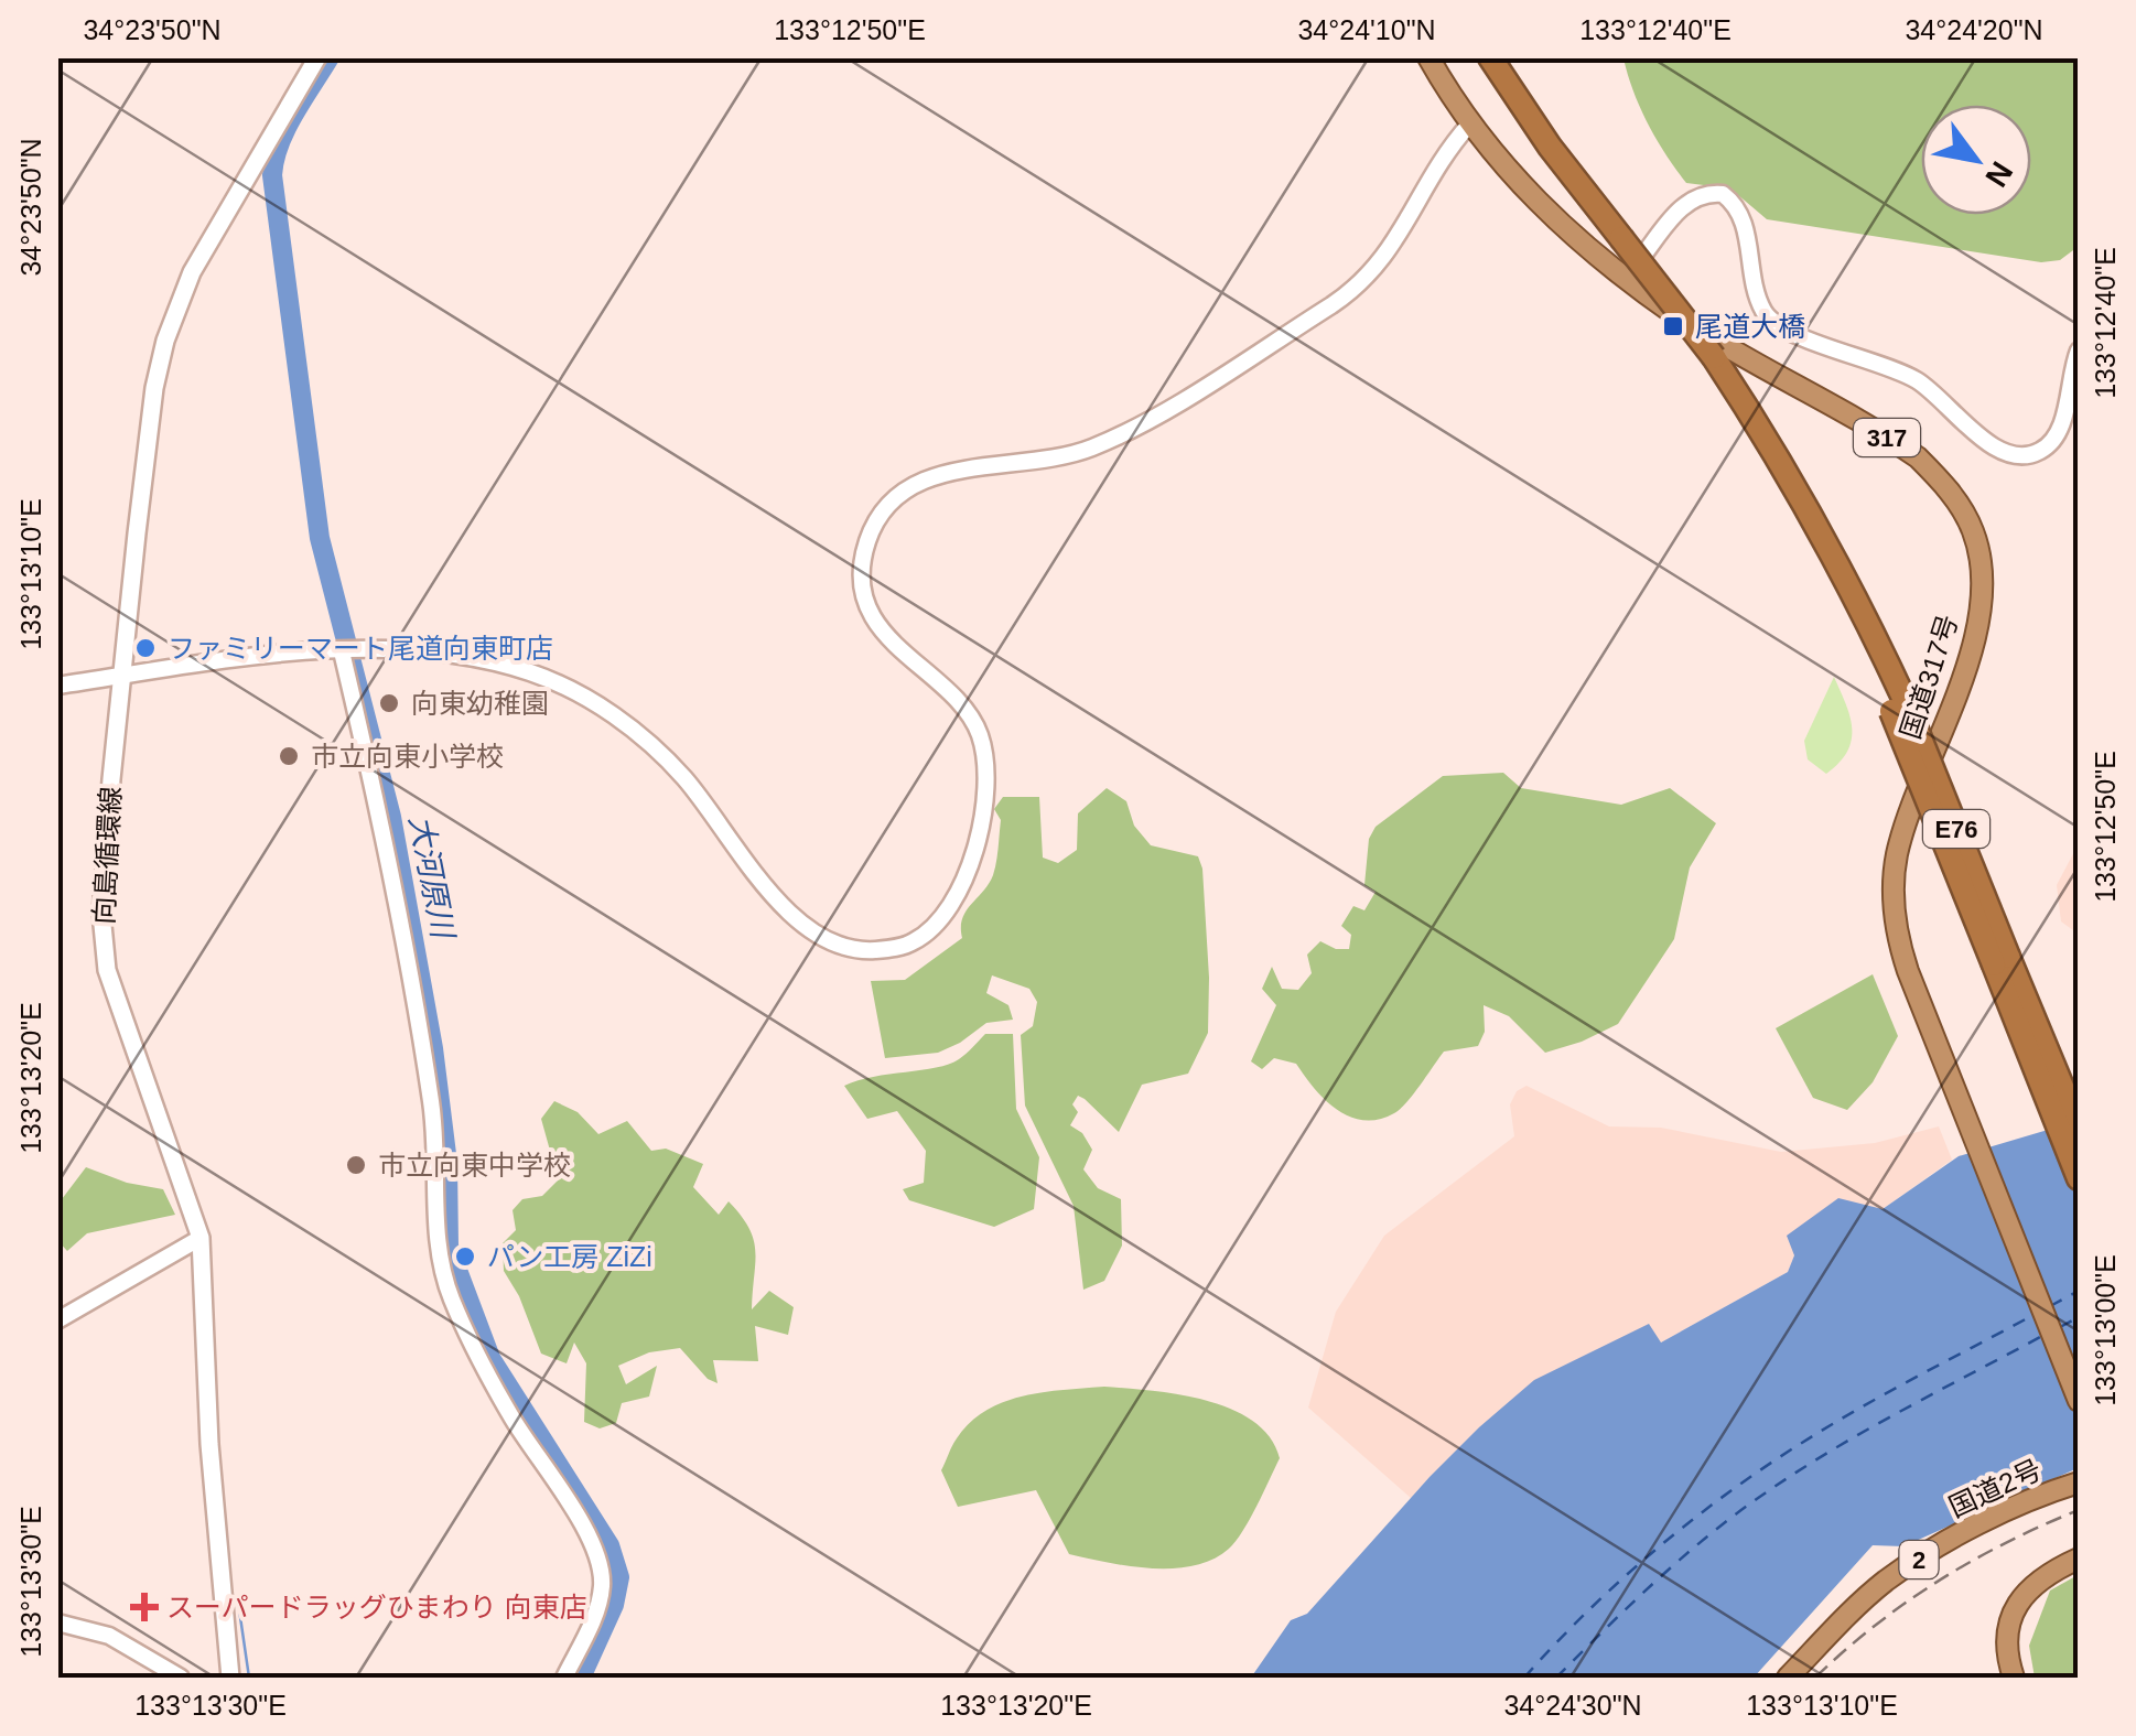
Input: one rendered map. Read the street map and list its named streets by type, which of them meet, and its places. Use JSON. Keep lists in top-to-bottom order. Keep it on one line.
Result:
{"streets":{"highway":["317","国道317号","E76","国道2号","2"],"main road":["向島循環線"]},"water":["大河原川"],"places":{"transit":["尾道大橋"],"other":["ファミリーマート尾道向東町店","向東幼稚園","市立向東小学校","市立向東中学校","パン工房 ZiZi"],"health":["スーパードラッグひまわり 向東店"]},"north":"bottom right","coordinates":["34°23'50\"N","133°12'50\"E","34°24'10\"N","133°12'40\"E","34°24'20\"N","133°13'10\"E","133°13'20\"E","133°13'00\"E","133°13'30\"E","34°24'30\"N"]}
